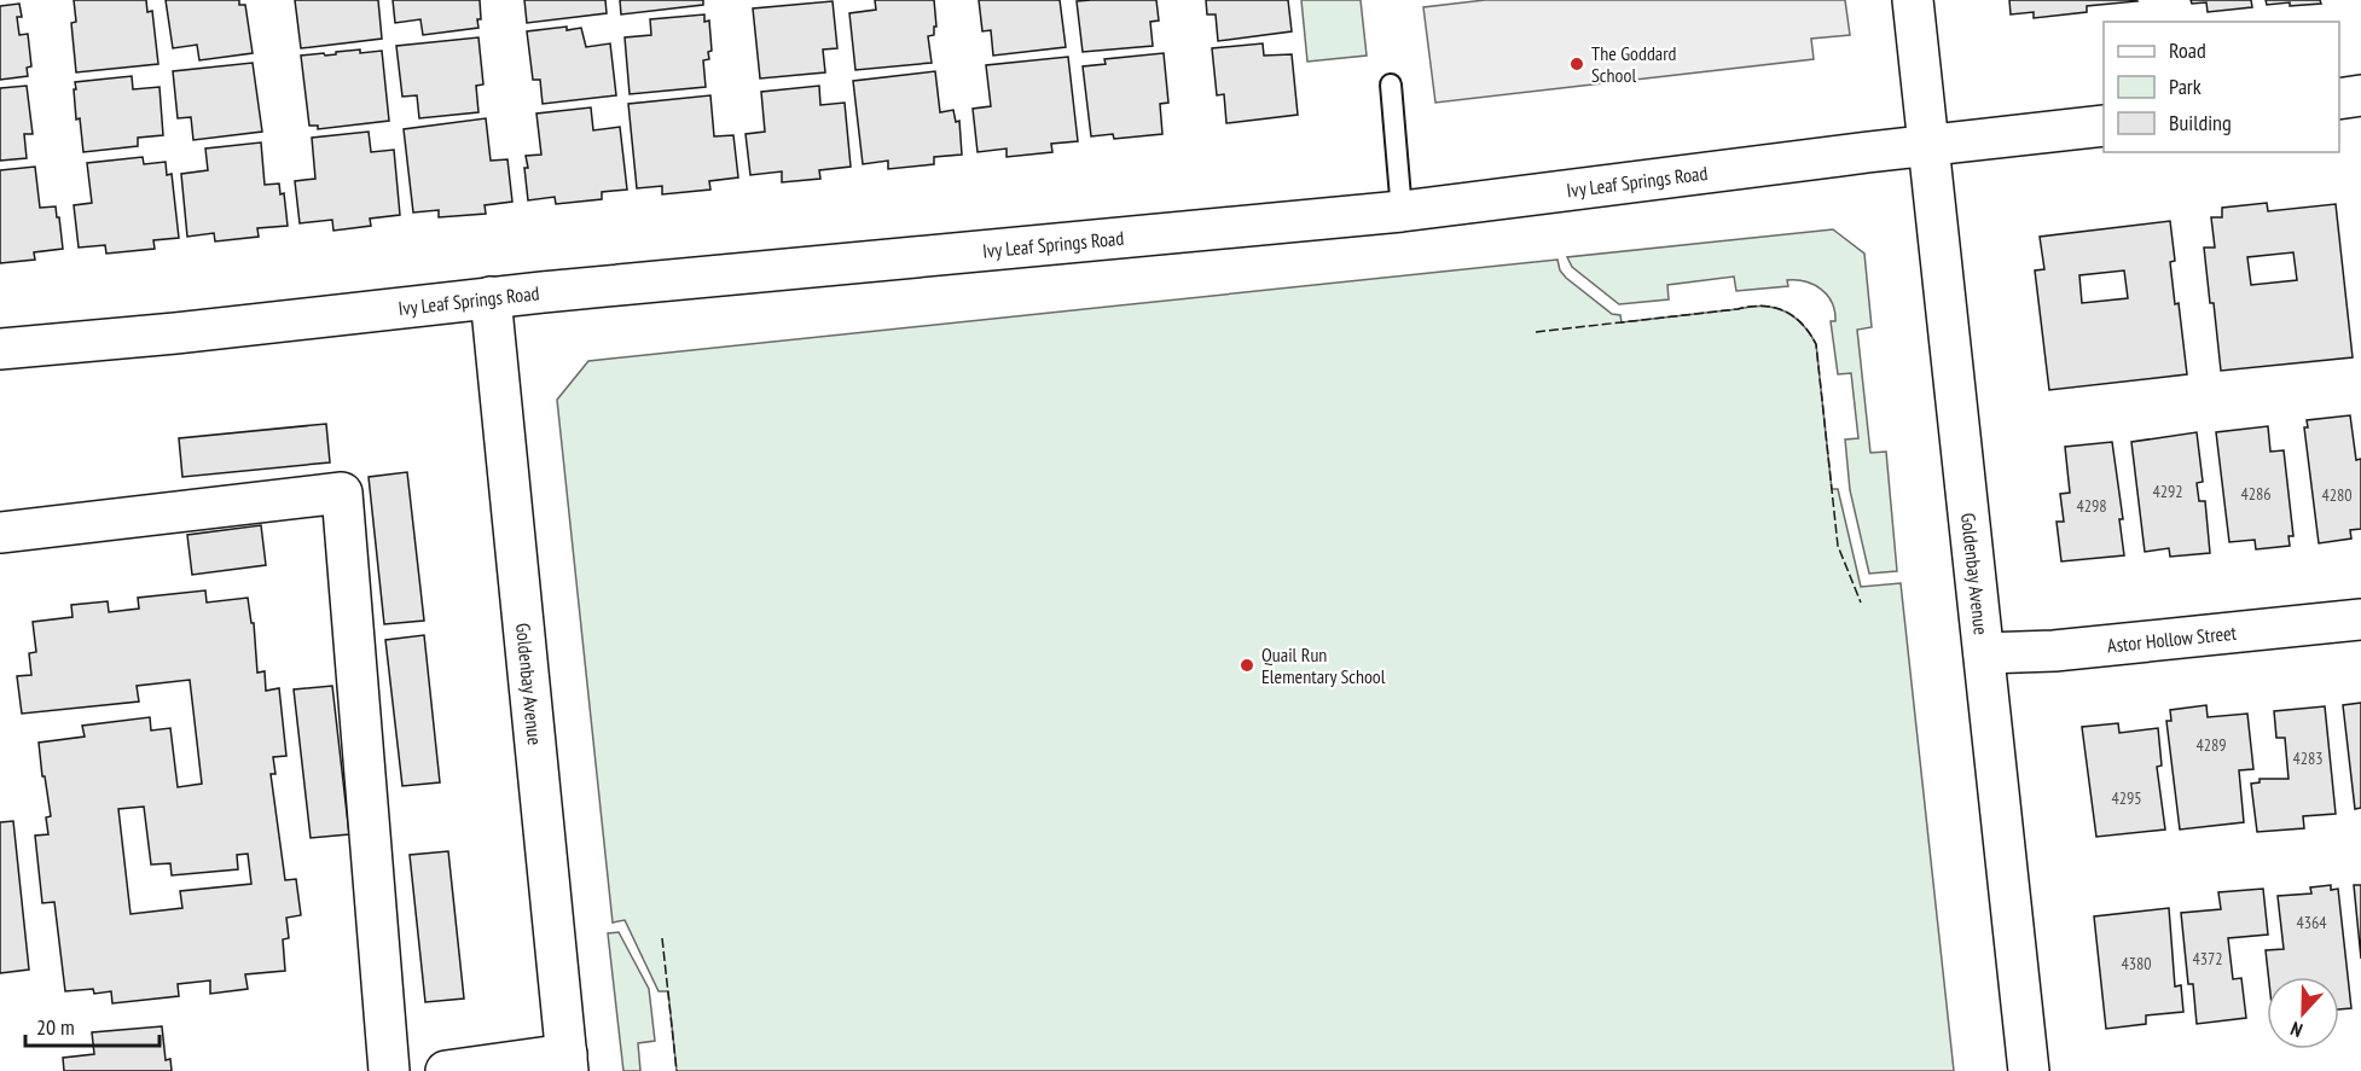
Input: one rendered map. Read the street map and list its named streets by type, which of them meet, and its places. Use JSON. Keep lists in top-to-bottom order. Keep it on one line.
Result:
{"streets":{"street":["Ivy Leaf Springs Road","Goldenbay Avenue","Astor Hollow Street"]},"crossings":[["Ivy Leaf Springs Road","Goldenbay Avenue"],["Goldenbay Avenue","Astor Hollow Street"]],"places":["The Goddard School","Quail Run Elementary School"],"house_numbers":["4292","4286","4280","4298","4289","4283","4295","4364","4372","4380"],"legend":["Road","Park","Building"],"scale_bar":"20 m","north":"bottom"}
